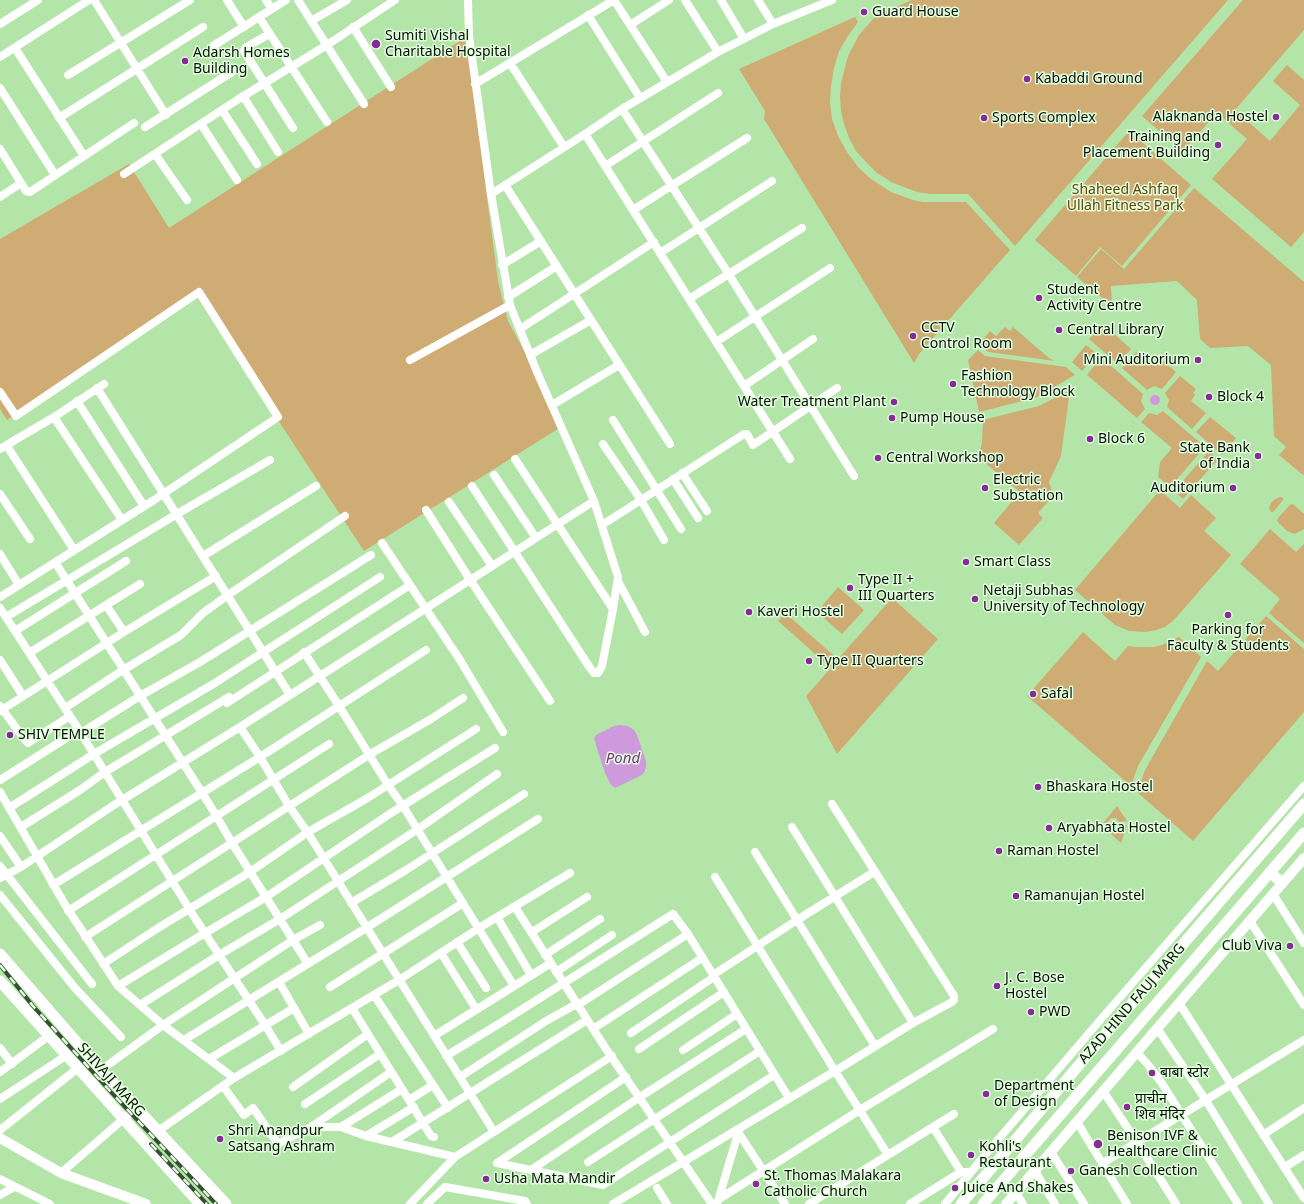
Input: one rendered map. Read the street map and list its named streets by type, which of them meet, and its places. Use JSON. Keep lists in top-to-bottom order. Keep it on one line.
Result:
{"streets":{"main road":["AZAD HIND FAUJ MARG","SHIVAJI MARG"]},"water":["Pond"],"parks":["Shaheed Ashfaq Ullah Fitness Park"],"places":["Guard House","Sumiti Vishal Charitable Hospital","Adarsh Homes Building","Kabaddi Ground","Alaknanda Hostel","Sports Complex","Training and Placement Building","Student Activity Centre","Central Library","CCTV Control Room","Mini Auditorium","Fashion Technology Block","Block 4","Water Treatment Plant","Pump House","Block 6","State Bank of India","Central Workshop","Electric Substation","Auditorium","Smart Class","Type II + III Quarters","Netaji Subhas University of Technology","Kaveri Hostel","Parking for Faculty & Students","Type II Quarters","Safal","SHIV TEMPLE","Bhaskara Hostel","Aryabhata Hostel","Raman Hostel","Ramanujan Hostel","Club Viva","J. C. Bose Hostel","PWD","बाबा स्टोर","Department of Design","प्राचीन शिव मंदिर","Shri Anandpur Satsang Ashram","Benison IVF & Healthcare Clinic","Kohli's Restaurant","Ganesh Collection","Usha Mata Mandir","St. Thomas Malakara Catholic Church","Juice And Shakes"]}
